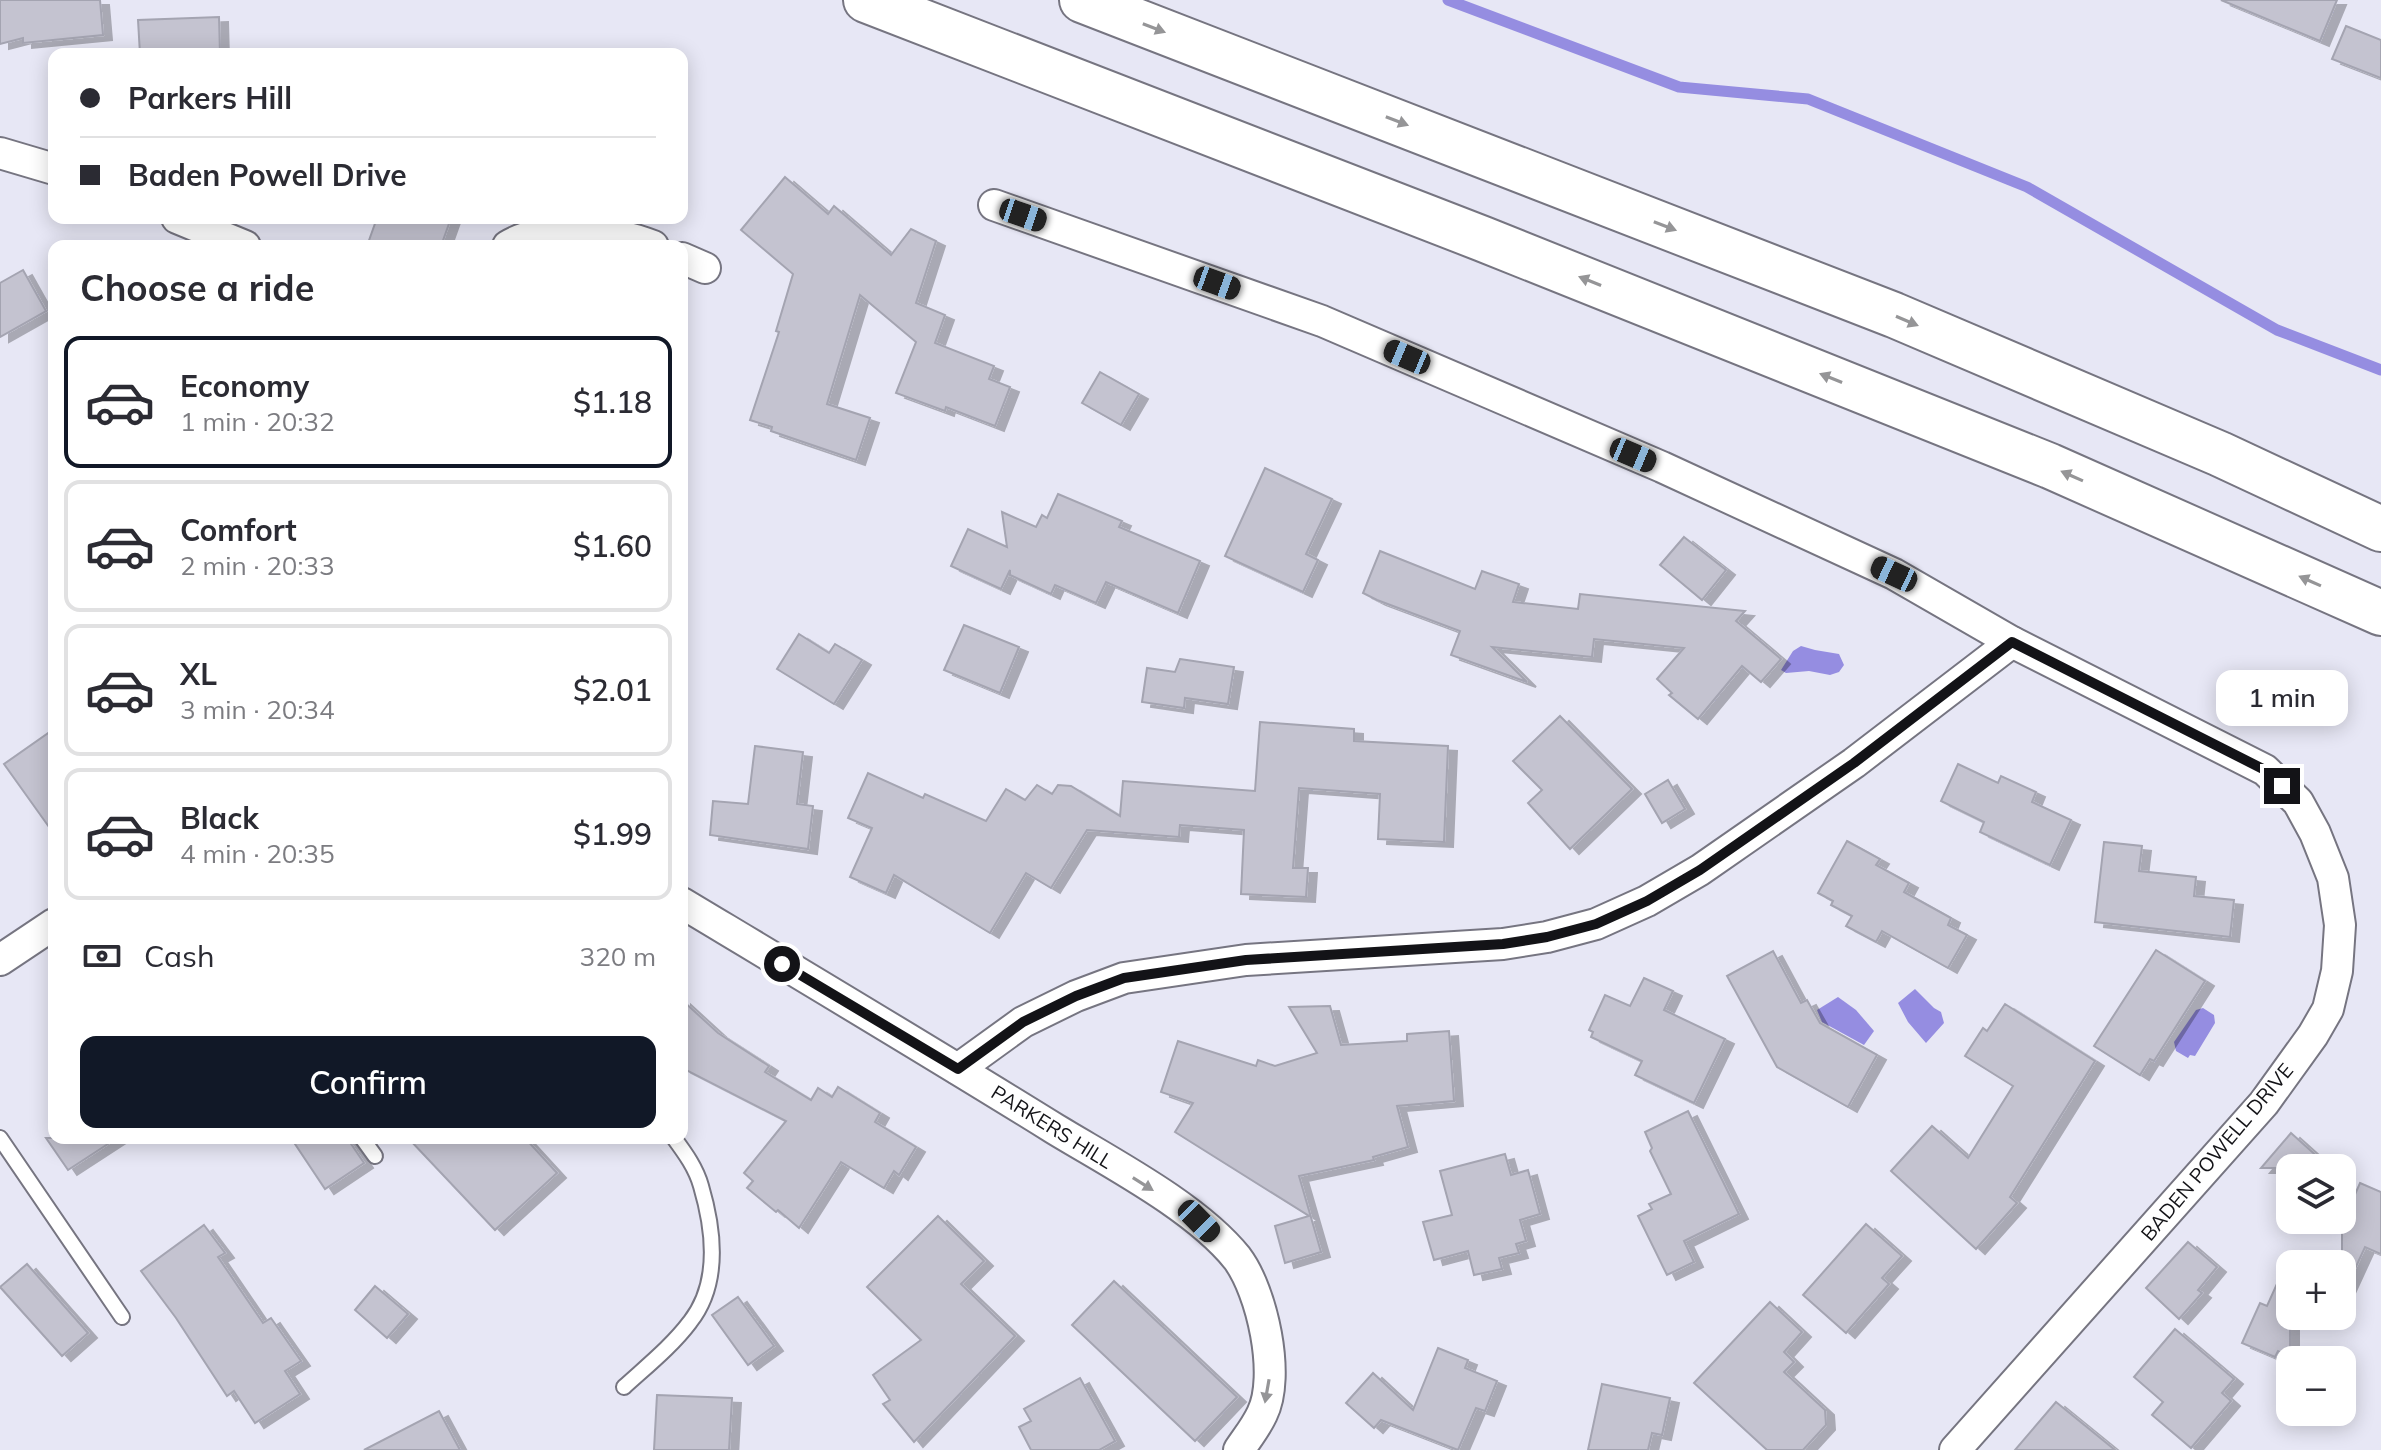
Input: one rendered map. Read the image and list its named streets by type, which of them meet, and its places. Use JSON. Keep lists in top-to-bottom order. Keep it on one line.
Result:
{"streets":{"street":["PARKERS HILL","BADEN POWELL DRIVE"]},"one_way":["PARKERS HILL"],"page":{"banner":["Parkers Hill","Baden Powell Drive"],"heading":"Choose a ride","list":[{"name":"Economy","note":"1 min · 20:32","value":"$1.18"},{"name":"Comfort","note":"2 min · 20:33","value":"$1.60"},{"name":"XL","note":"3 min · 20:34","value":"$2.01"},{"name":"Black","note":"4 min · 20:35","value":"$1.99"}],"bubble":"1 min","pay":["Cash","320 m"],"buttons":"Confirm","map_buttons":["+","−"]}}
